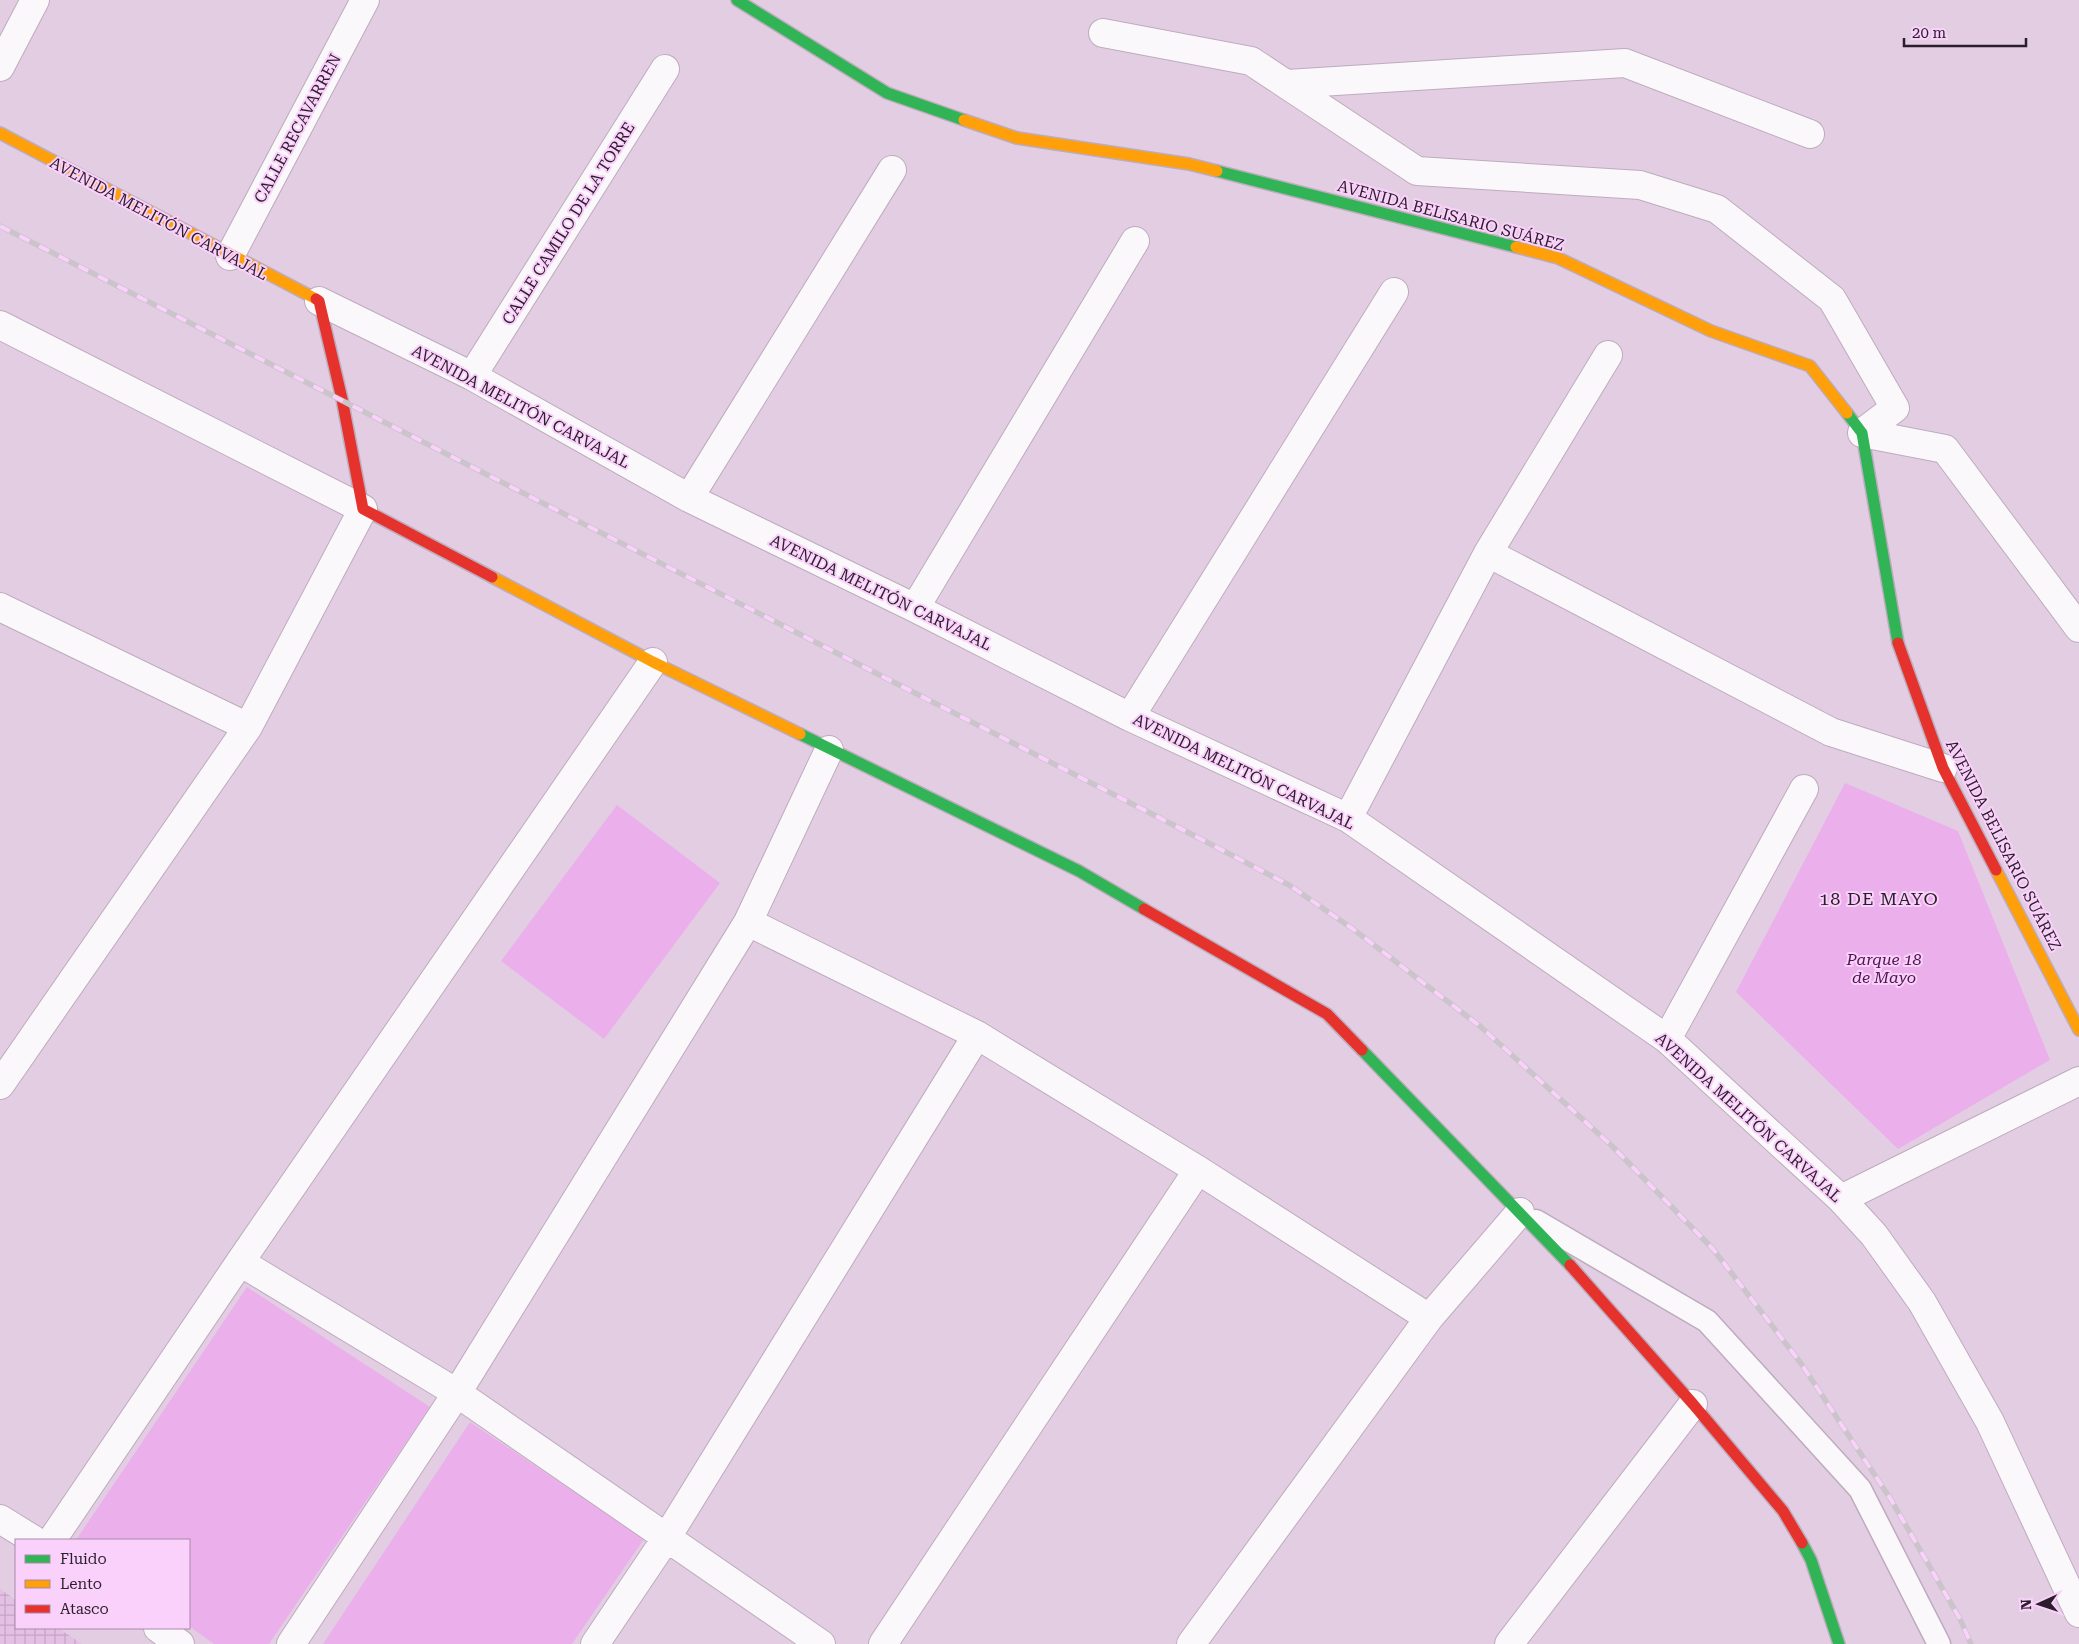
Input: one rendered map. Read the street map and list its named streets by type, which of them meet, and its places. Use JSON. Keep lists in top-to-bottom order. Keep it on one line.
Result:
{"streets":{"street":["CALLE RECAVARREN","AVENIDA BELISARIO SUÁREZ","AVENIDA MELITÓN CARVAJAL","CALLE CAMILO DE LA TORRE"]},"crossings":[["CALLE RECAVARREN","AVENIDA MELITÓN CARVAJAL"],["AVENIDA MELITÓN CARVAJAL","CALLE CAMILO DE LA TORRE"]],"districts":["18 DE MAYO"],"parks":["Parque 18 de Mayo"],"legend":["Fluido","Lento","Atasco"],"scale_bar":"20 m","north":"left"}
